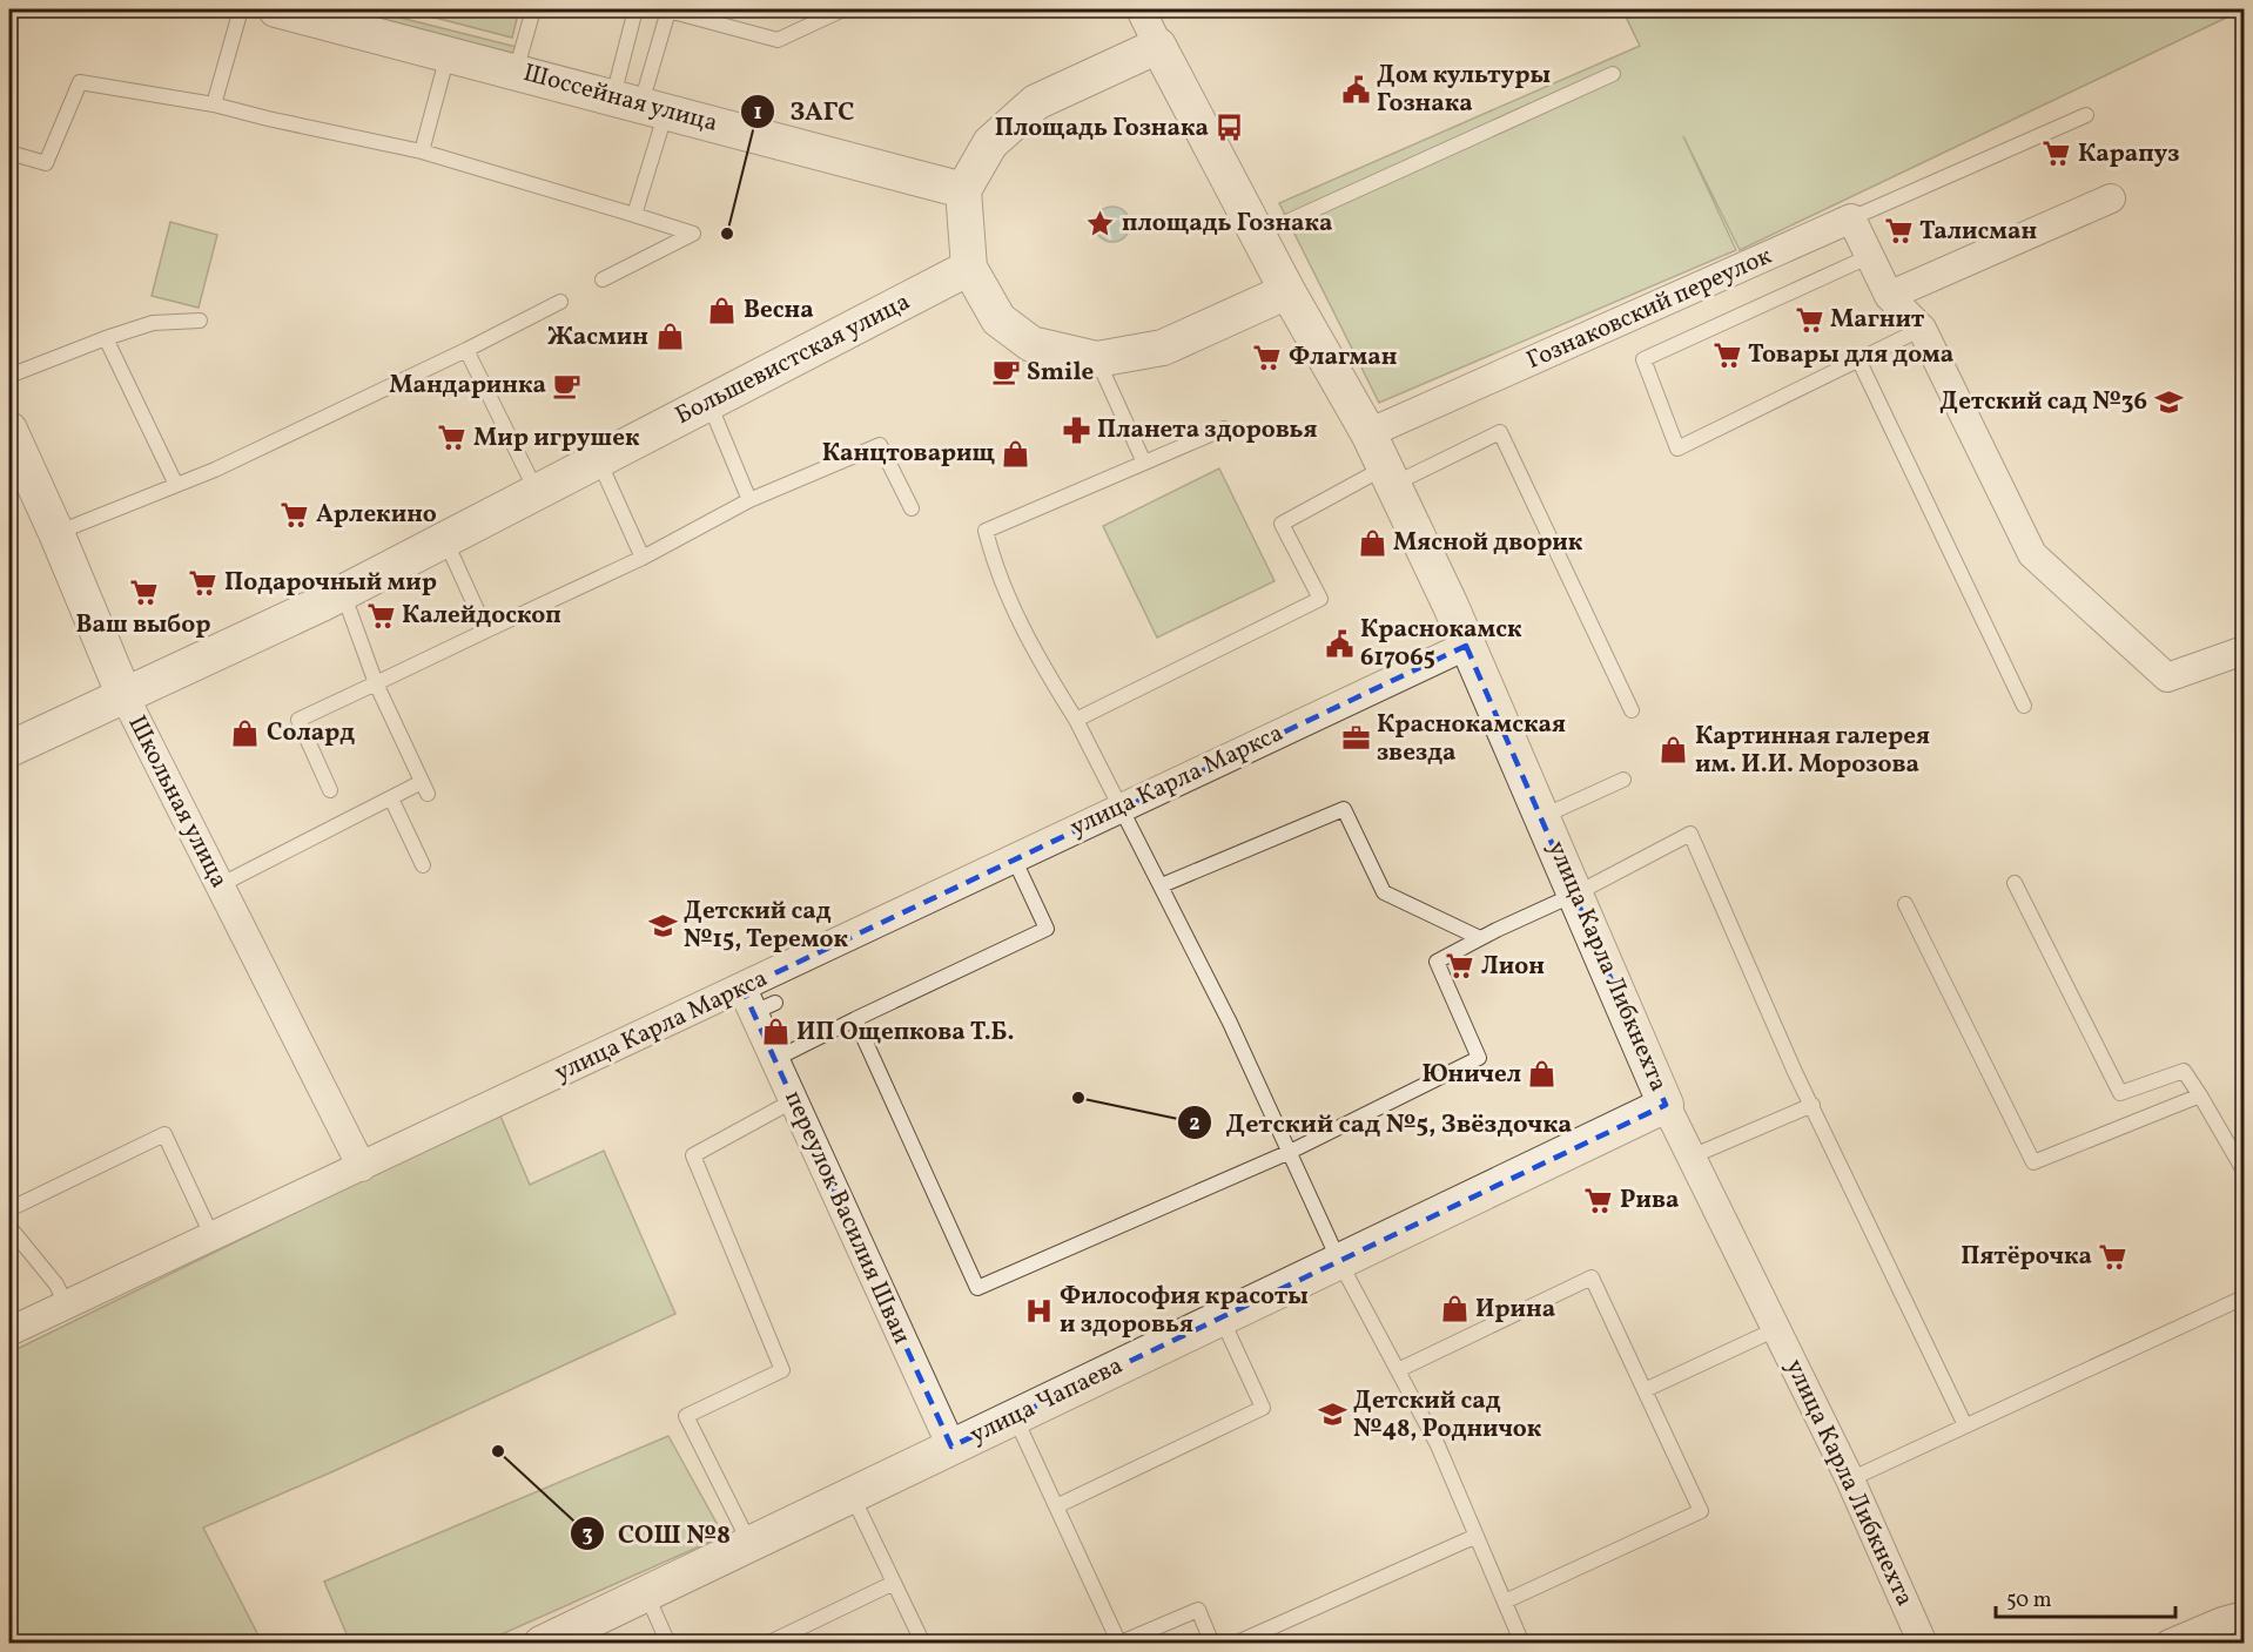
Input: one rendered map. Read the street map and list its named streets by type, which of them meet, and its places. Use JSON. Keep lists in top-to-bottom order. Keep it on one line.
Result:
{"streets":{"street":["Шоссейная улица","Гознаковский переулок","Большевистская улица","улица Карла Маркса","Школьная улица","улица Карла Либкнехта","переулок Василия Шваи","улица Чапаева"]},"crossings":[["Гознаковский переулок","улица Карла Либкнехта"],["Большевистская улица","Школьная улица"],["улица Карла Маркса","Школьная улица"],["улица Карла Маркса","улица Карла Либкнехта"],["улица Карла Маркса","переулок Василия Шваи"],["улица Карла Либкнехта","улица Чапаева"],["переулок Василия Шваи","улица Чапаева"]],"places":{"public building":["Дом культуры Гознака","Краснокамск 617065"],"bus stop":["Площадь Гознака"],"supermarket":["Карапуз","Талисман","Магнит","Товары для дома","Флагман","Мир игрушек","Арлекино","Подарочный мир","Ваш выбор","Калейдоскоп","Лион","Рива","Пятёрочка"],"place":["площадь Гознака"],"other":["ЗАГС","Детский сад №5, Звёздочка","СОШ №8"],"shop":["Весна","Жасмин","Канцтоварищ","Мясной дворик","Солард","Картинная галерея им. И.И. Морозова","ИП Ощепкова Т.Б.","Юничел","Ирина"],"cafe":["Smile","Мандаринка"],"school or university":["Детский сад №36","Детский сад №15, Теремок","Детский сад №48, Родничок"],"pharmacy":["Планета здоровья"],"office":["Краснокамская звезда"],"hospital":["Философия красоты и здоровья"]},"scale_bar":"50 m"}
